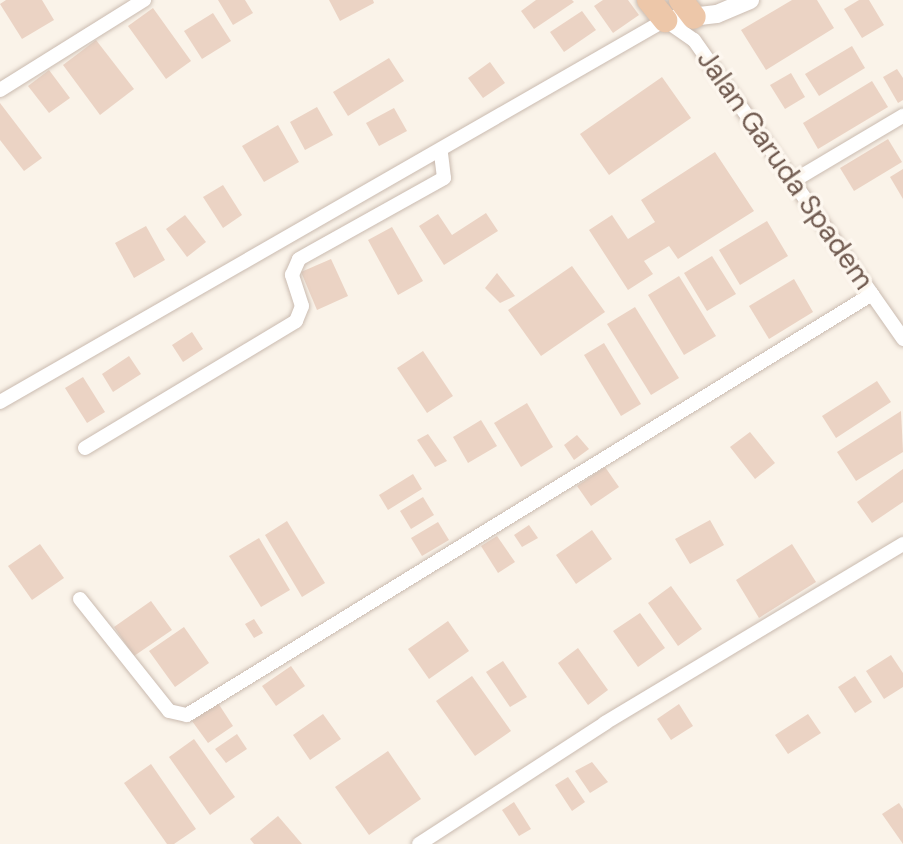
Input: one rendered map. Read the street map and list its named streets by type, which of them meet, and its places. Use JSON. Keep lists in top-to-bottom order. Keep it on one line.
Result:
{"streets":{"street":["Jalan Garuda Spadem"]}}
